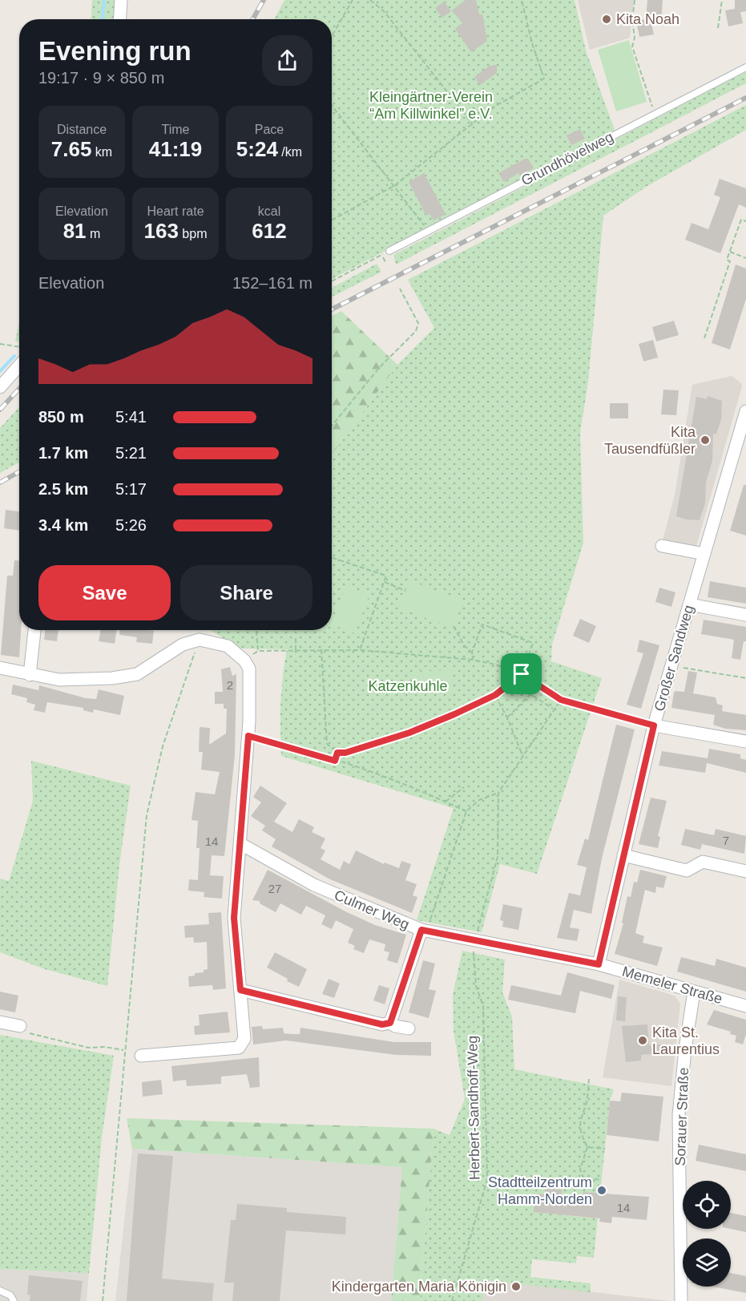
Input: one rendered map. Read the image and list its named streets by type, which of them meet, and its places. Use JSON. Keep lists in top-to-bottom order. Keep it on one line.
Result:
{"streets":{"street":["Großer Sandweg","Culmer Weg","Memeler Straße","Sorauer Straße"],"lane":["Grundhövelweg"],"path":["Herbert-Sandhoff-Weg"]},"crossings":[["Großer Sandweg","Culmer Weg"],["Großer Sandweg","Memeler Straße"],["Culmer Weg","Memeler Straße"],["Culmer Weg","Herbert-Sandhoff-Weg"],["Memeler Straße","Sorauer Straße"]],"parks":["Kleingärtner-Verein “Am Killwinkel” e.V.","Katzenkuhle"],"places":["Kita Noah","Kita Tausendfüßler","Kita St. Laurentius","Stadtteilzentrum Hamm-Norden","Kindergarten Maria Königin"],"house_numbers":["2","7","14","27","14"],"page":{"heading":["Evening run","19:17 · 9 × 850 m"],"stats":[["Distance","7.65 km"],["Time","41:19"],["Pace","5:24 /km"],["Elevation","81 m"],["Heart rate","163 bpm"],["kcal","612"]],"chart":["Elevation","152–161 m"],"list":[{"name":"850 m","note":"5:41"},{"name":"1.7 km","note":"5:21"},{"name":"2.5 km","note":"5:17"},{"name":"3.4 km","note":"5:26"}],"buttons":["Save","Share"]}}
